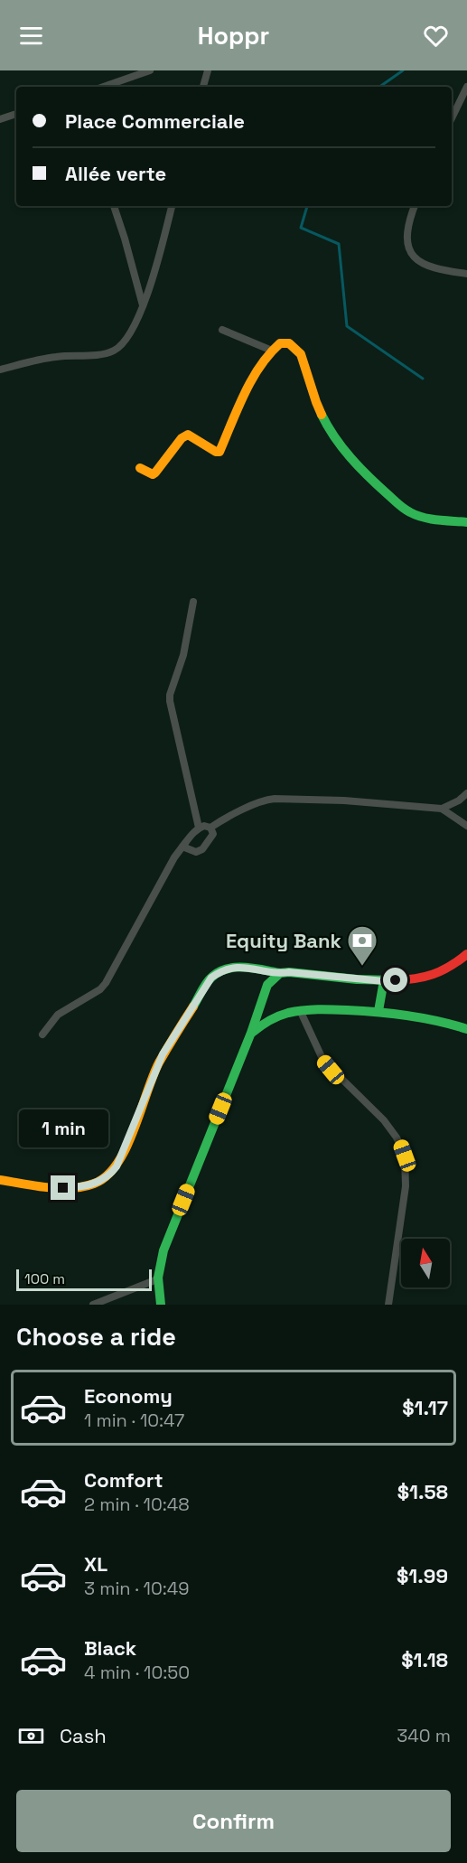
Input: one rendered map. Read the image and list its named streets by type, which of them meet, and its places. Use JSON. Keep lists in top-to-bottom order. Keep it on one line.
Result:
{"places":{"bank":["Equity Bank"]},"scale_bar":"100 m","north":"top","page":{"header":"Hoppr","banner":["Place Commerciale","Allée verte"],"bubble":"1 min","scale":"100 m","heading":"Choose a ride","list":[{"name":"Economy","note":"1 min · 10:47","value":"$1.17"},{"name":"Comfort","note":"2 min · 10:48","value":"$1.58"},{"name":"XL","note":"3 min · 10:49","value":"$1.99"},{"name":"Black","note":"4 min · 10:50","value":"$1.18"}],"pay":["Cash","340 m"],"buttons":"Confirm"}}
